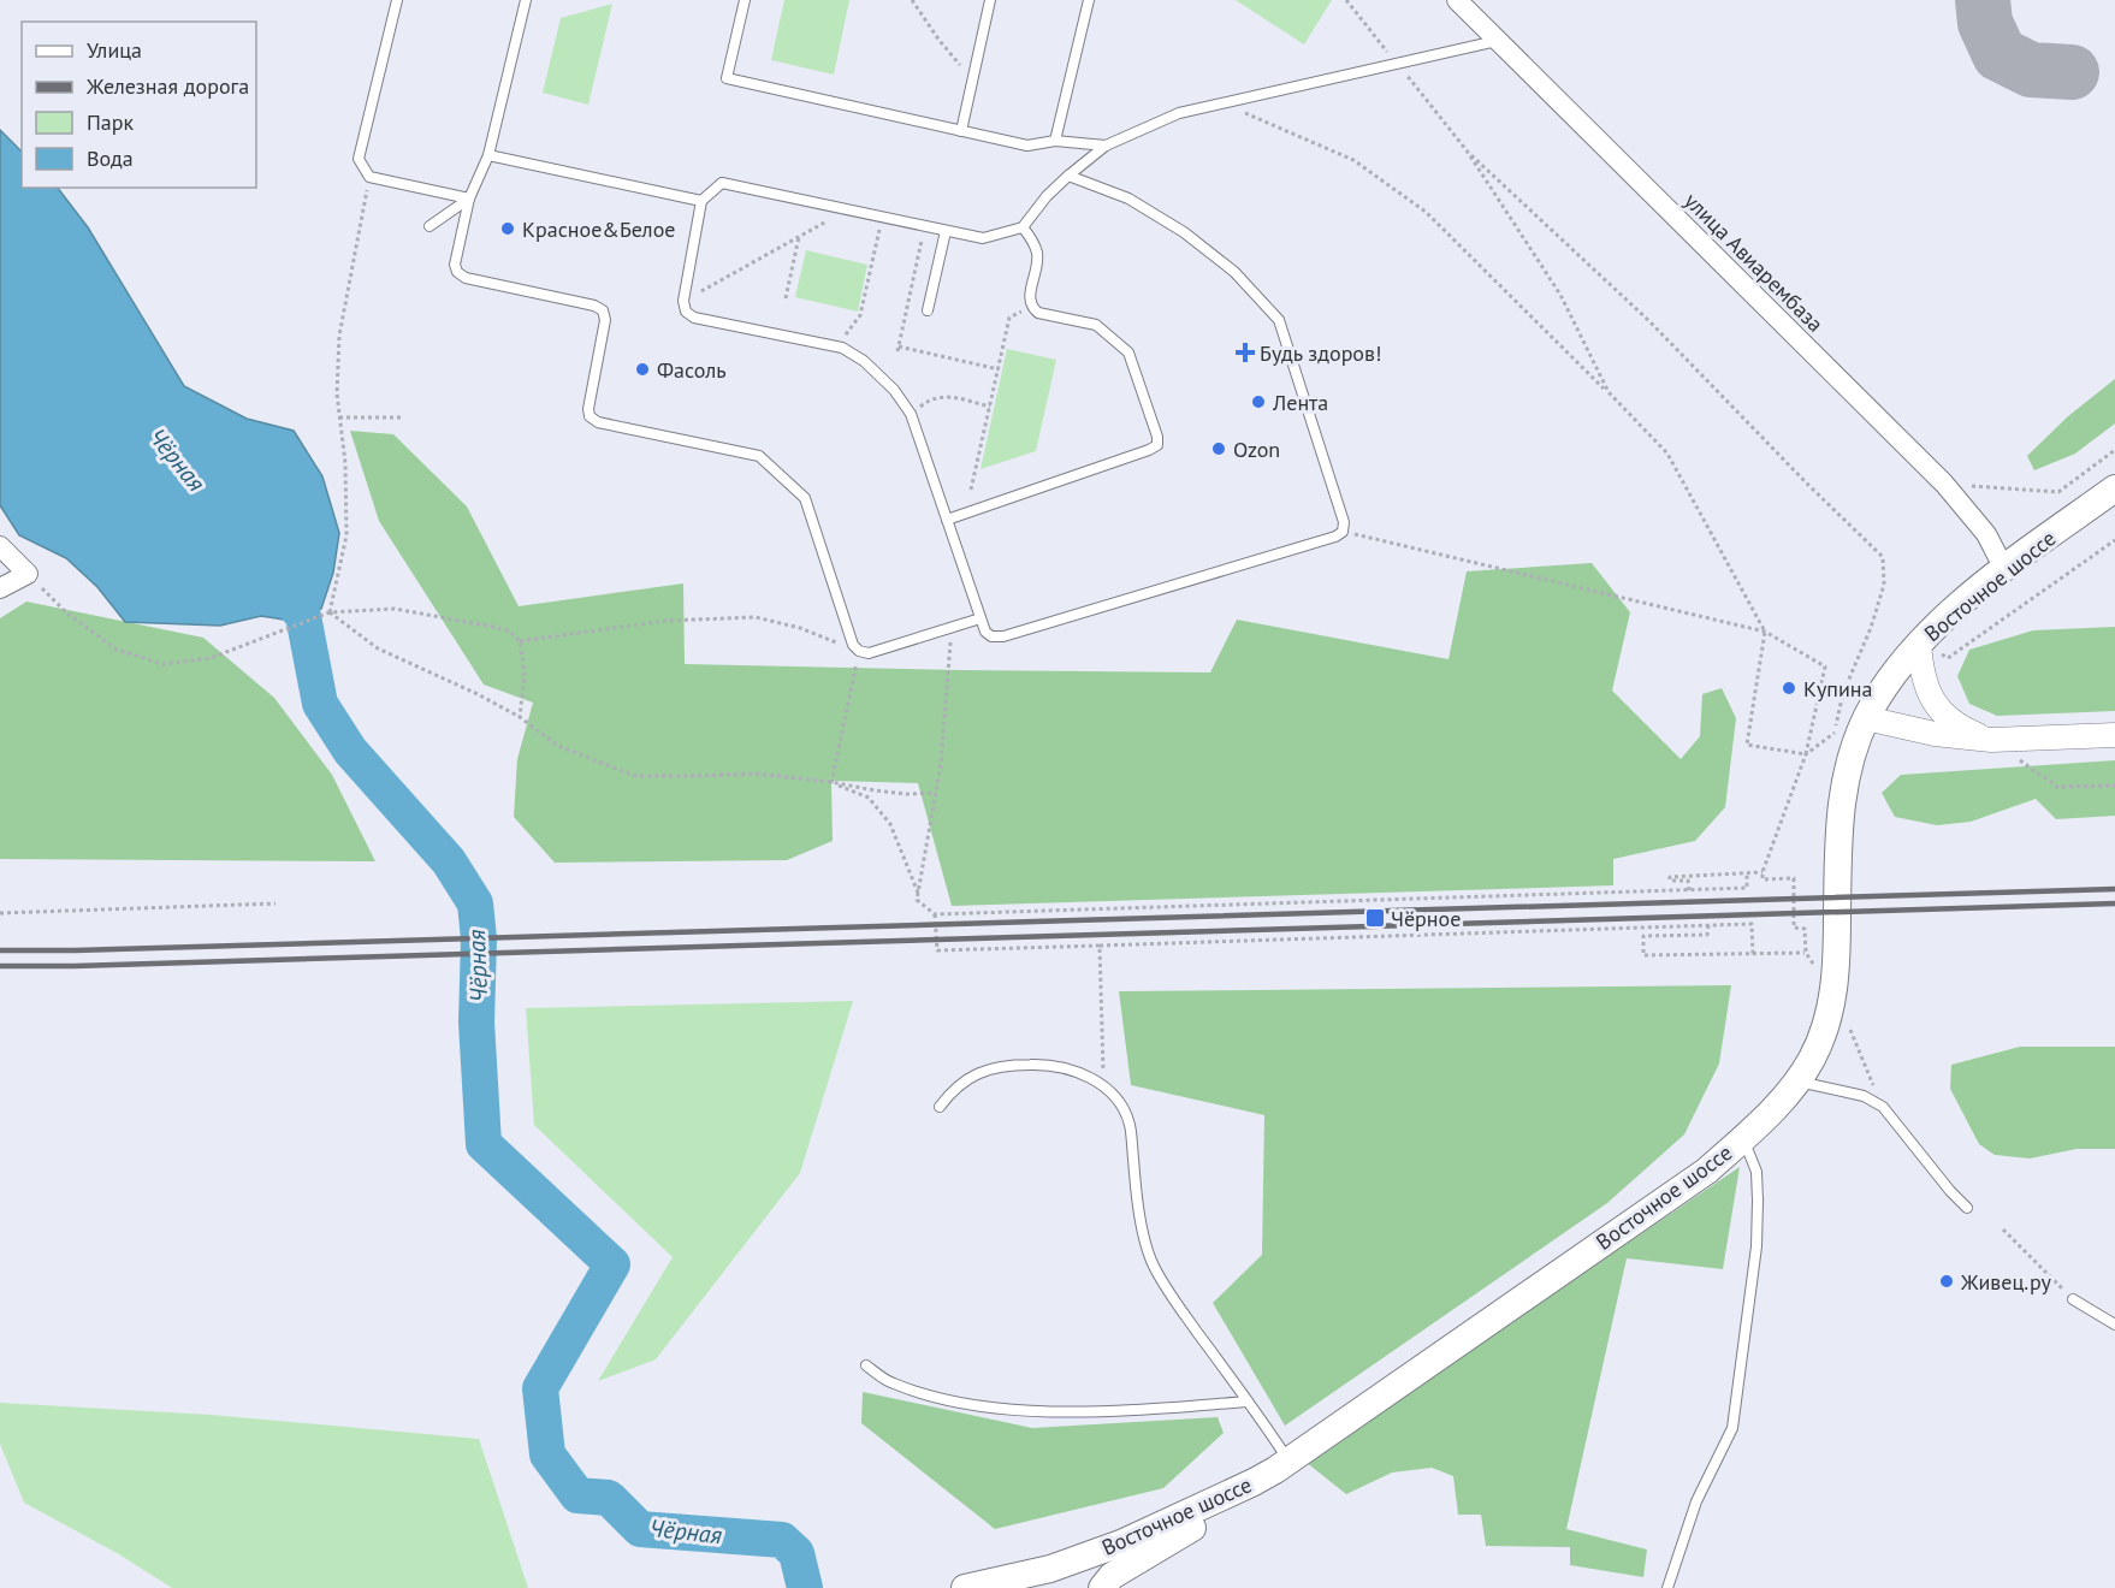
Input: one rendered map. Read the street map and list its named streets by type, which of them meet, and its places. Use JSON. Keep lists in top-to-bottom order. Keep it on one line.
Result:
{"streets":{"main road":["Восточное шоссе"],"street":["улица Авиарембаза"]},"crossings":[["улица Авиарембаза","Восточное шоссе"]],"water":["Чёрная"],"places":{"other":["Красное&Белое","Фасоль","Лента","Ozon","Купина","Живец.ру"],"health":["Будь здоров!"],"transit":["Чёрное"]},"legend":["Улица","Железная дорога","Парк","Вода"]}
